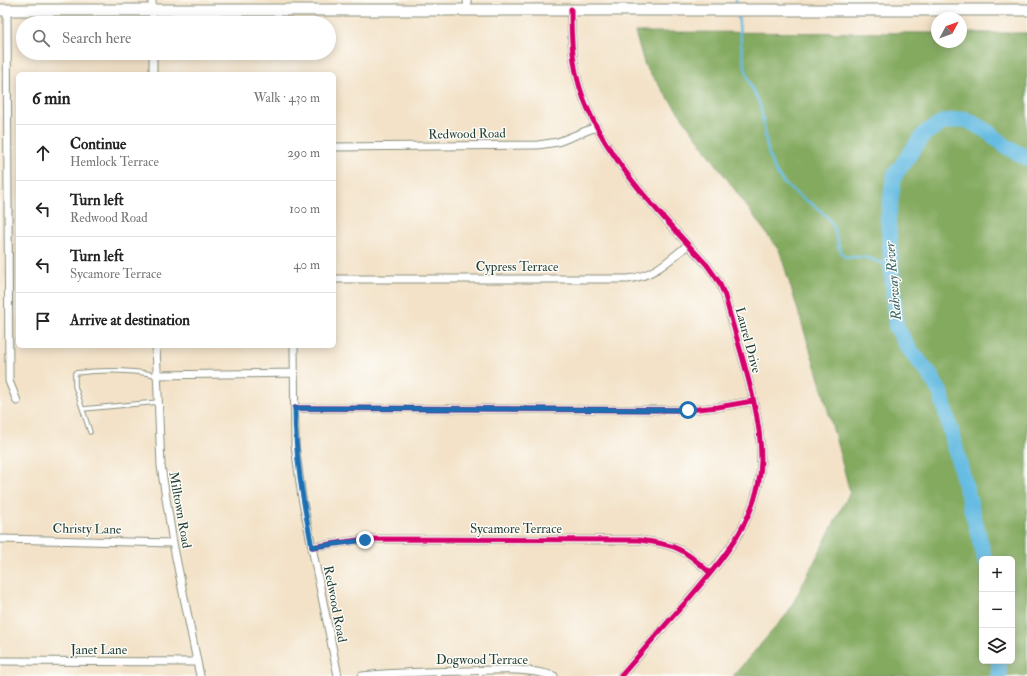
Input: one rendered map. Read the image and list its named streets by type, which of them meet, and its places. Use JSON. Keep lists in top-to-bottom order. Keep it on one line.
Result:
{"streets":{"street":["Redwood Road","Cypress Terrace","Laurel Drive","Milltown Road","Christy Lane","Sycamore Terrace","Janet Lane","Dogwood Terrace"]},"crossings":[["Redwood Road","Laurel Drive"],["Redwood Road","Sycamore Terrace"],["Cypress Terrace","Laurel Drive"],["Laurel Drive","Sycamore Terrace"],["Milltown Road","Christy Lane"],["Milltown Road","Janet Lane"]],"water":["Rahway River"],"north":"top right","page":{"search":"Search here","heading":["6 min","Walk · 430 m"],"list":[["Continue","Hemlock Terrace","290 m"],["Turn left","Redwood Road","100 m"],["Turn left","Sycamore Terrace","40 m"],"Arrive at destination"],"map_buttons":["+","−"]}}
